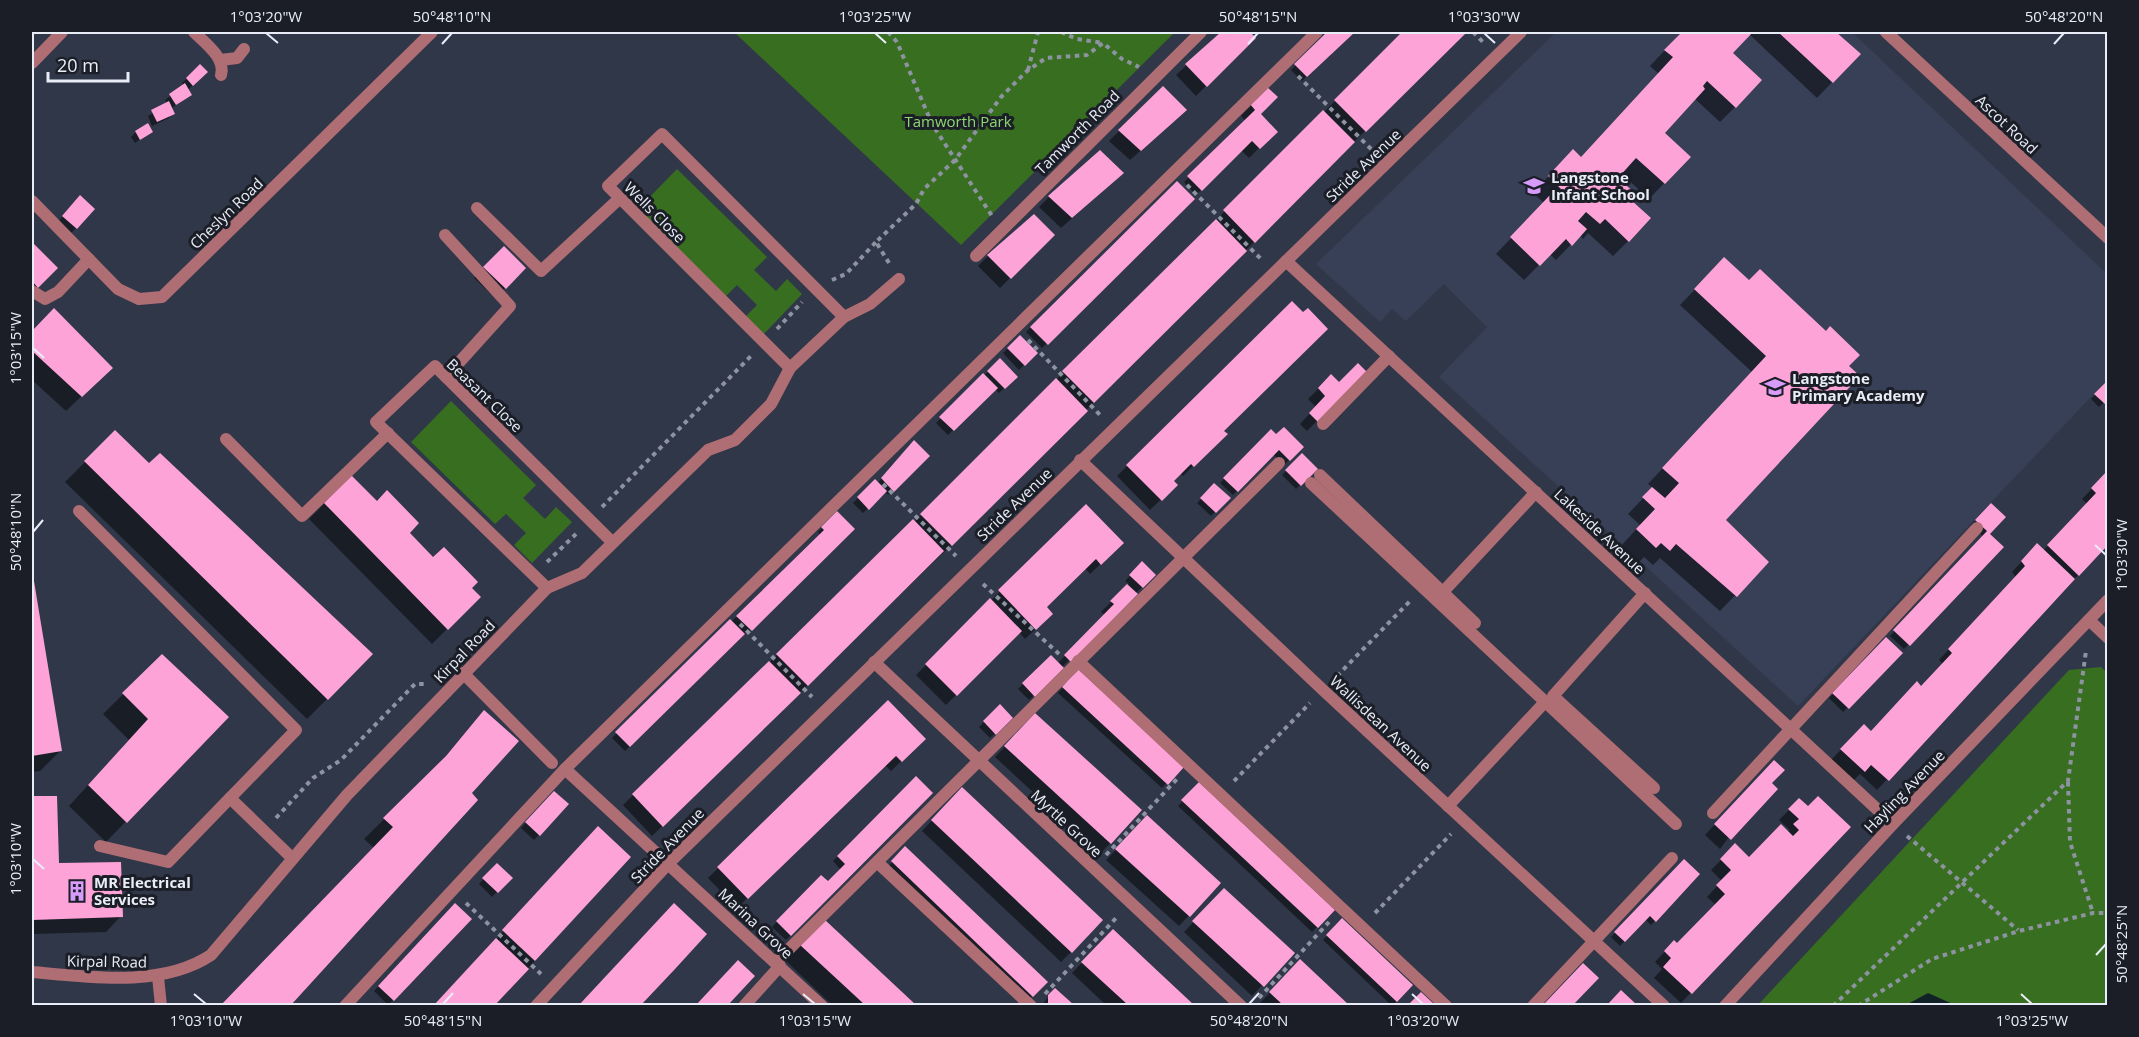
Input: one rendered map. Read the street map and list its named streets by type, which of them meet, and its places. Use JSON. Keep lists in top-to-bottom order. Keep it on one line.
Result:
{"streets":{"street":["Ascot Road","Tamworth Road","Stride Avenue","Wells Close","Cheslyn Road","Beasant Close","Lakeside Avenue","Kirpal Road","Wallisdean Avenue","Hayling Avenue","Myrtle Grove","Marina Grove"]},"crossings":[["Stride Avenue","Lakeside Avenue"],["Stride Avenue","Wallisdean Avenue"],["Stride Avenue","Myrtle Grove"],["Stride Avenue","Marina Grove"],["Wells Close","Kirpal Road"],["Beasant Close","Kirpal Road"],["Lakeside Avenue","Hayling Avenue"]],"parks":["Tamworth Park"],"places":{"school or university":["Langstone Infant School","Langstone Primary Academy"],"building":["MR Electrical Services"]},"scale_bar":"20 m","coordinates":["1°03'20\"W","50°48'10\"N","1°03'25\"W","50°48'15\"N","1°03'30\"W","50°48'20\"N","1°03'15\"W","1°03'10\"W","50°48'25\"N"]}
